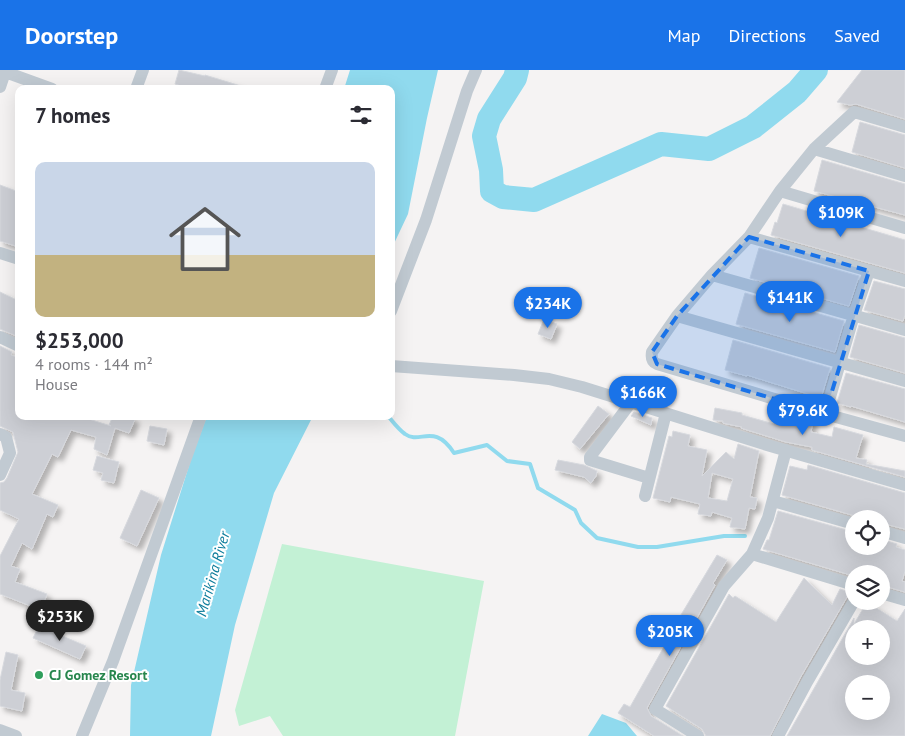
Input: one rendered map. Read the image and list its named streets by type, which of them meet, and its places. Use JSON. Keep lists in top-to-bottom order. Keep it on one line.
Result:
{"water":["Marikina River"],"places":["CJ Gomez Resort"],"page":{"header":"Doorstep","nav":["Map","Directions","Saved"],"heading":"7 homes","list":[{"name":"$253,000","note":"4 rooms · 144 m² · House"}],"price":["$109K","$141K","$234K","$166K","$79.6K","$253K","$205K"],"map_buttons":["+","−"]}}
